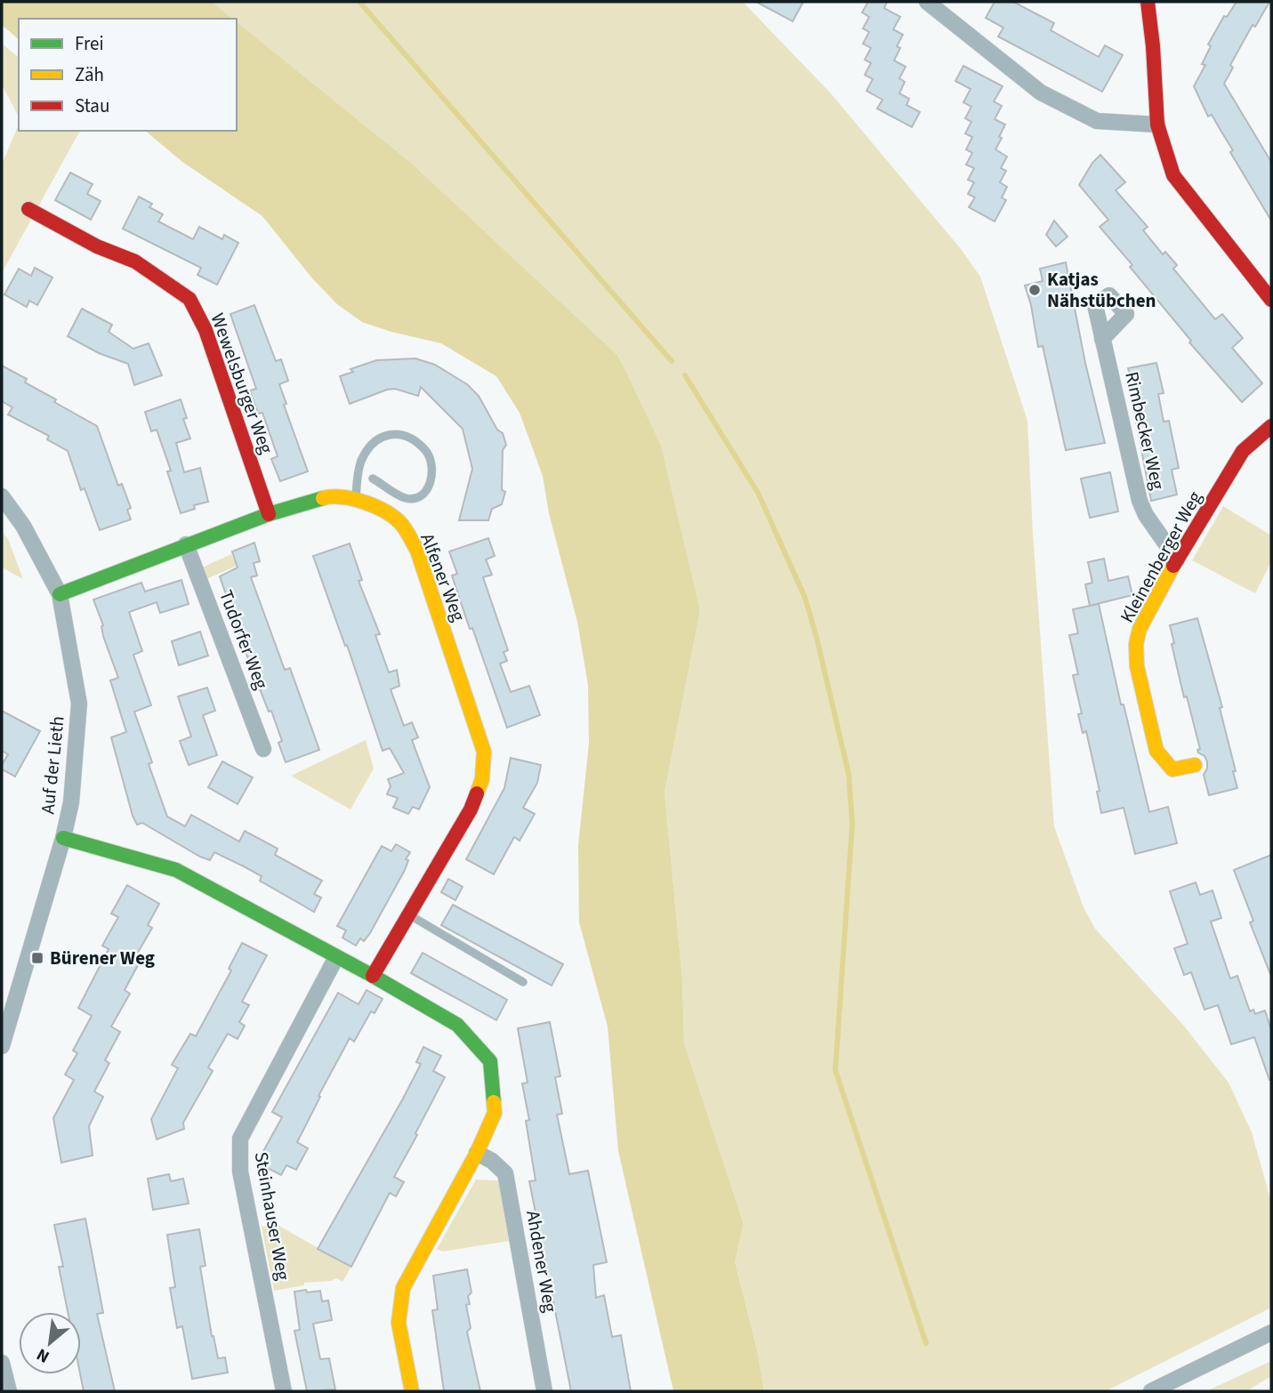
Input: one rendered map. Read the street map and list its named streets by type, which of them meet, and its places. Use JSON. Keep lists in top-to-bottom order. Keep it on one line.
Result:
{"streets":{"street":["Wewelsburger Weg","Rimbecker Weg","Kleinenberger Weg","Alfener Weg","Tudorfer Weg","Auf der Lieth","Steinhauser Weg","Ahdener Weg"]},"crossings":[["Wewelsburger Weg","Alfener Weg"],["Rimbecker Weg","Kleinenberger Weg"],["Alfener Weg","Tudorfer Weg"],["Alfener Weg","Auf der Lieth"]],"places":{"other":["Katjas Nähstübchen"],"transit":["Bürener Weg"]},"legend":["Frei","Zäh","Stau"],"north":"bottom left"}
